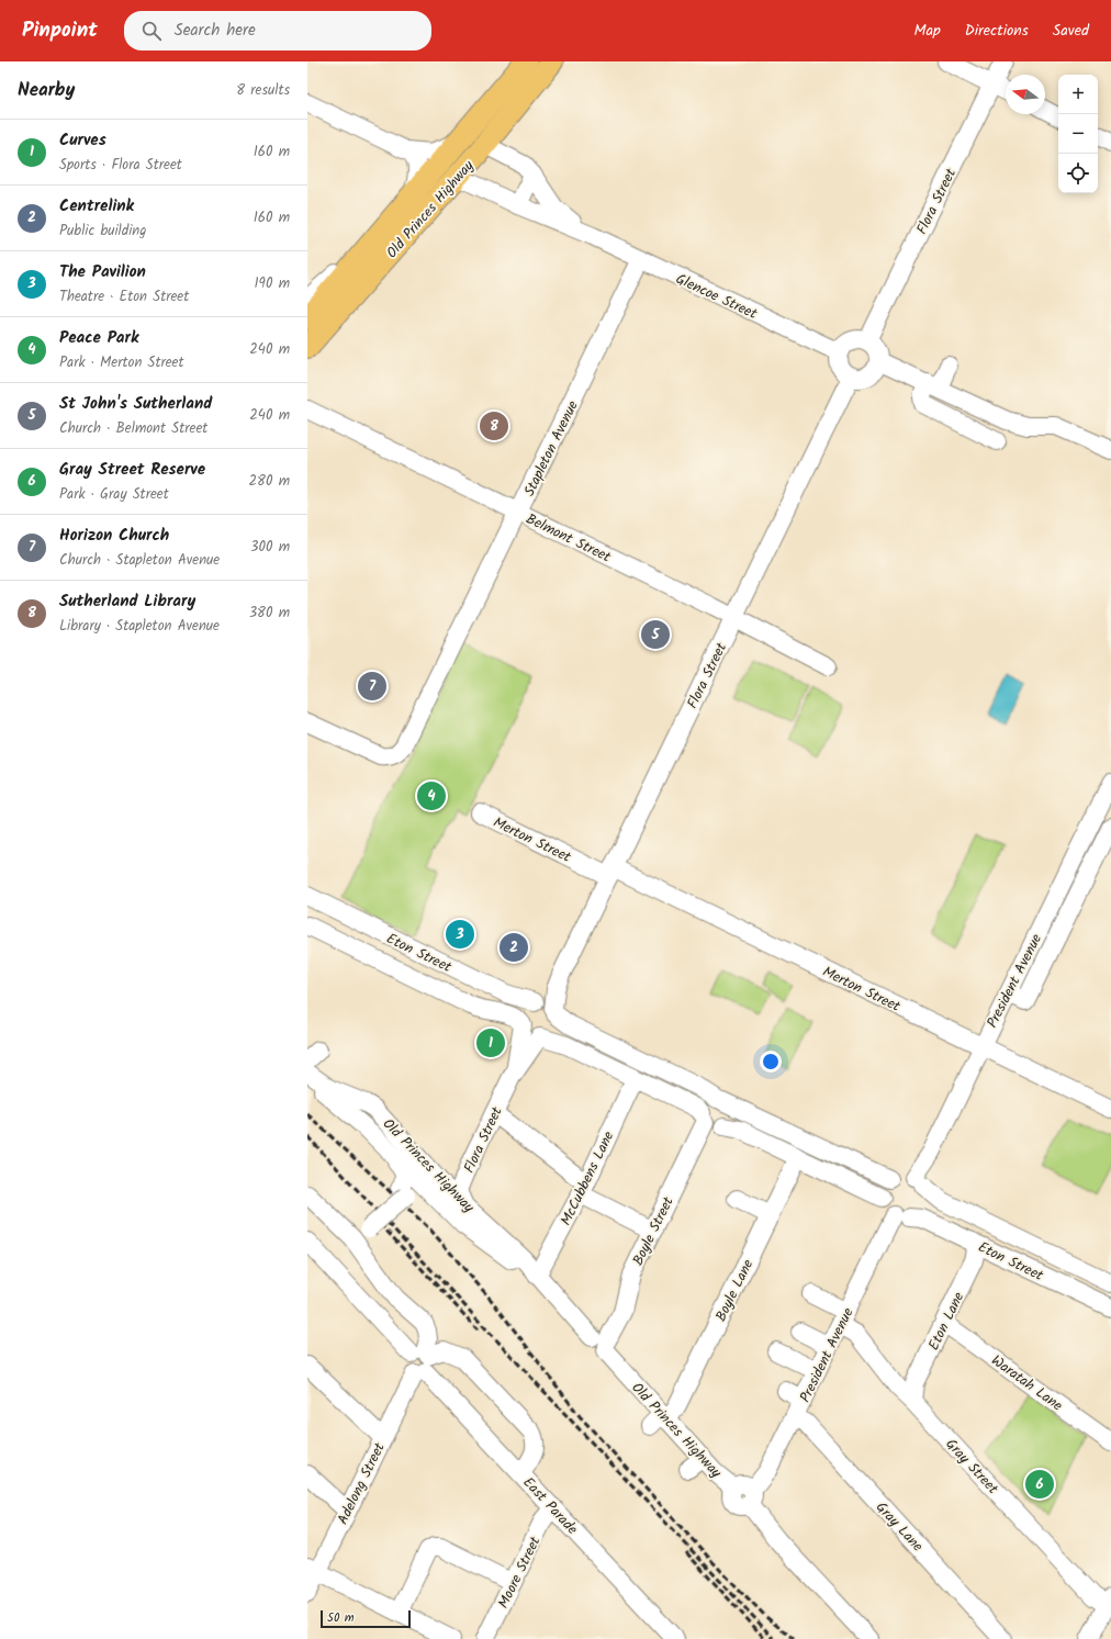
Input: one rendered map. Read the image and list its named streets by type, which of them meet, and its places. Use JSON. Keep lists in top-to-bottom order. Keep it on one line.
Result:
{"streets":{"main road":["Old Princes Highway"],"street":["Flora Street","Glencoe Street","Stapleton Avenue","Belmont Street","Merton Street","Eton Street","President Avenue","McCubbens Lane","Boyle Street","Boyle Lane","Eton Lane","Waratah Lane","Gray Street","Adelong Street","East Parade","Gray Lane","Moore Street"]},"crossings":[["Flora Street","Old Princes Highway"],["Flora Street","Glencoe Street"],["Flora Street","Belmont Street"],["Flora Street","Merton Street"],["Flora Street","Eton Street"],["Old Princes Highway","Glencoe Street"],["Old Princes Highway","President Avenue"],["Old Princes Highway","McCubbens Lane"],["Old Princes Highway","Boyle Street"],["Old Princes Highway","Boyle Lane"],["Glencoe Street","Stapleton Avenue"],["Stapleton Avenue","Belmont Street"],["Merton Street","President Avenue"],["Eton Street","President Avenue"],["Eton Street","Eton Lane"],["President Avenue","Gray Street"],["President Avenue","Gray Lane"],["Eton Lane","Waratah Lane"],["Eton Lane","Gray Street"],["Adelong Street","East Parade"],["East Parade","Moore Street"]],"scale_bar":"50 m","north":"left","page":{"header":"Pinpoint","search":"Search here","nav":["Map","Directions","Saved"],"heading":["Nearby","8 results"],"map_buttons":["+","−"],"list":[{"mark":"1","name":"Curves","note":"Sports · Flora Street","value":"160 m"},{"mark":"2","name":"Centrelink","note":"Public building","value":"160 m"},{"mark":"3","name":"The Pavilion","note":"Theatre · Eton Street","value":"190 m"},{"mark":"4","name":"Peace Park","note":"Park · Merton Street","value":"240 m"},{"mark":"5","name":"St John's Sutherland","note":"Church · Belmont Street","value":"240 m"},{"mark":"6","name":"Gray Street Reserve","note":"Park · Gray Street","value":"280 m"},{"mark":"7","name":"Horizon Church","note":"Church · Stapleton Avenue","value":"300 m"},{"mark":"8","name":"Sutherland Library","note":"Library · Stapleton Avenue","value":"380 m"}],"pins":["8","5","7","4","3","2","1","6"],"scale":"50 m"}}
